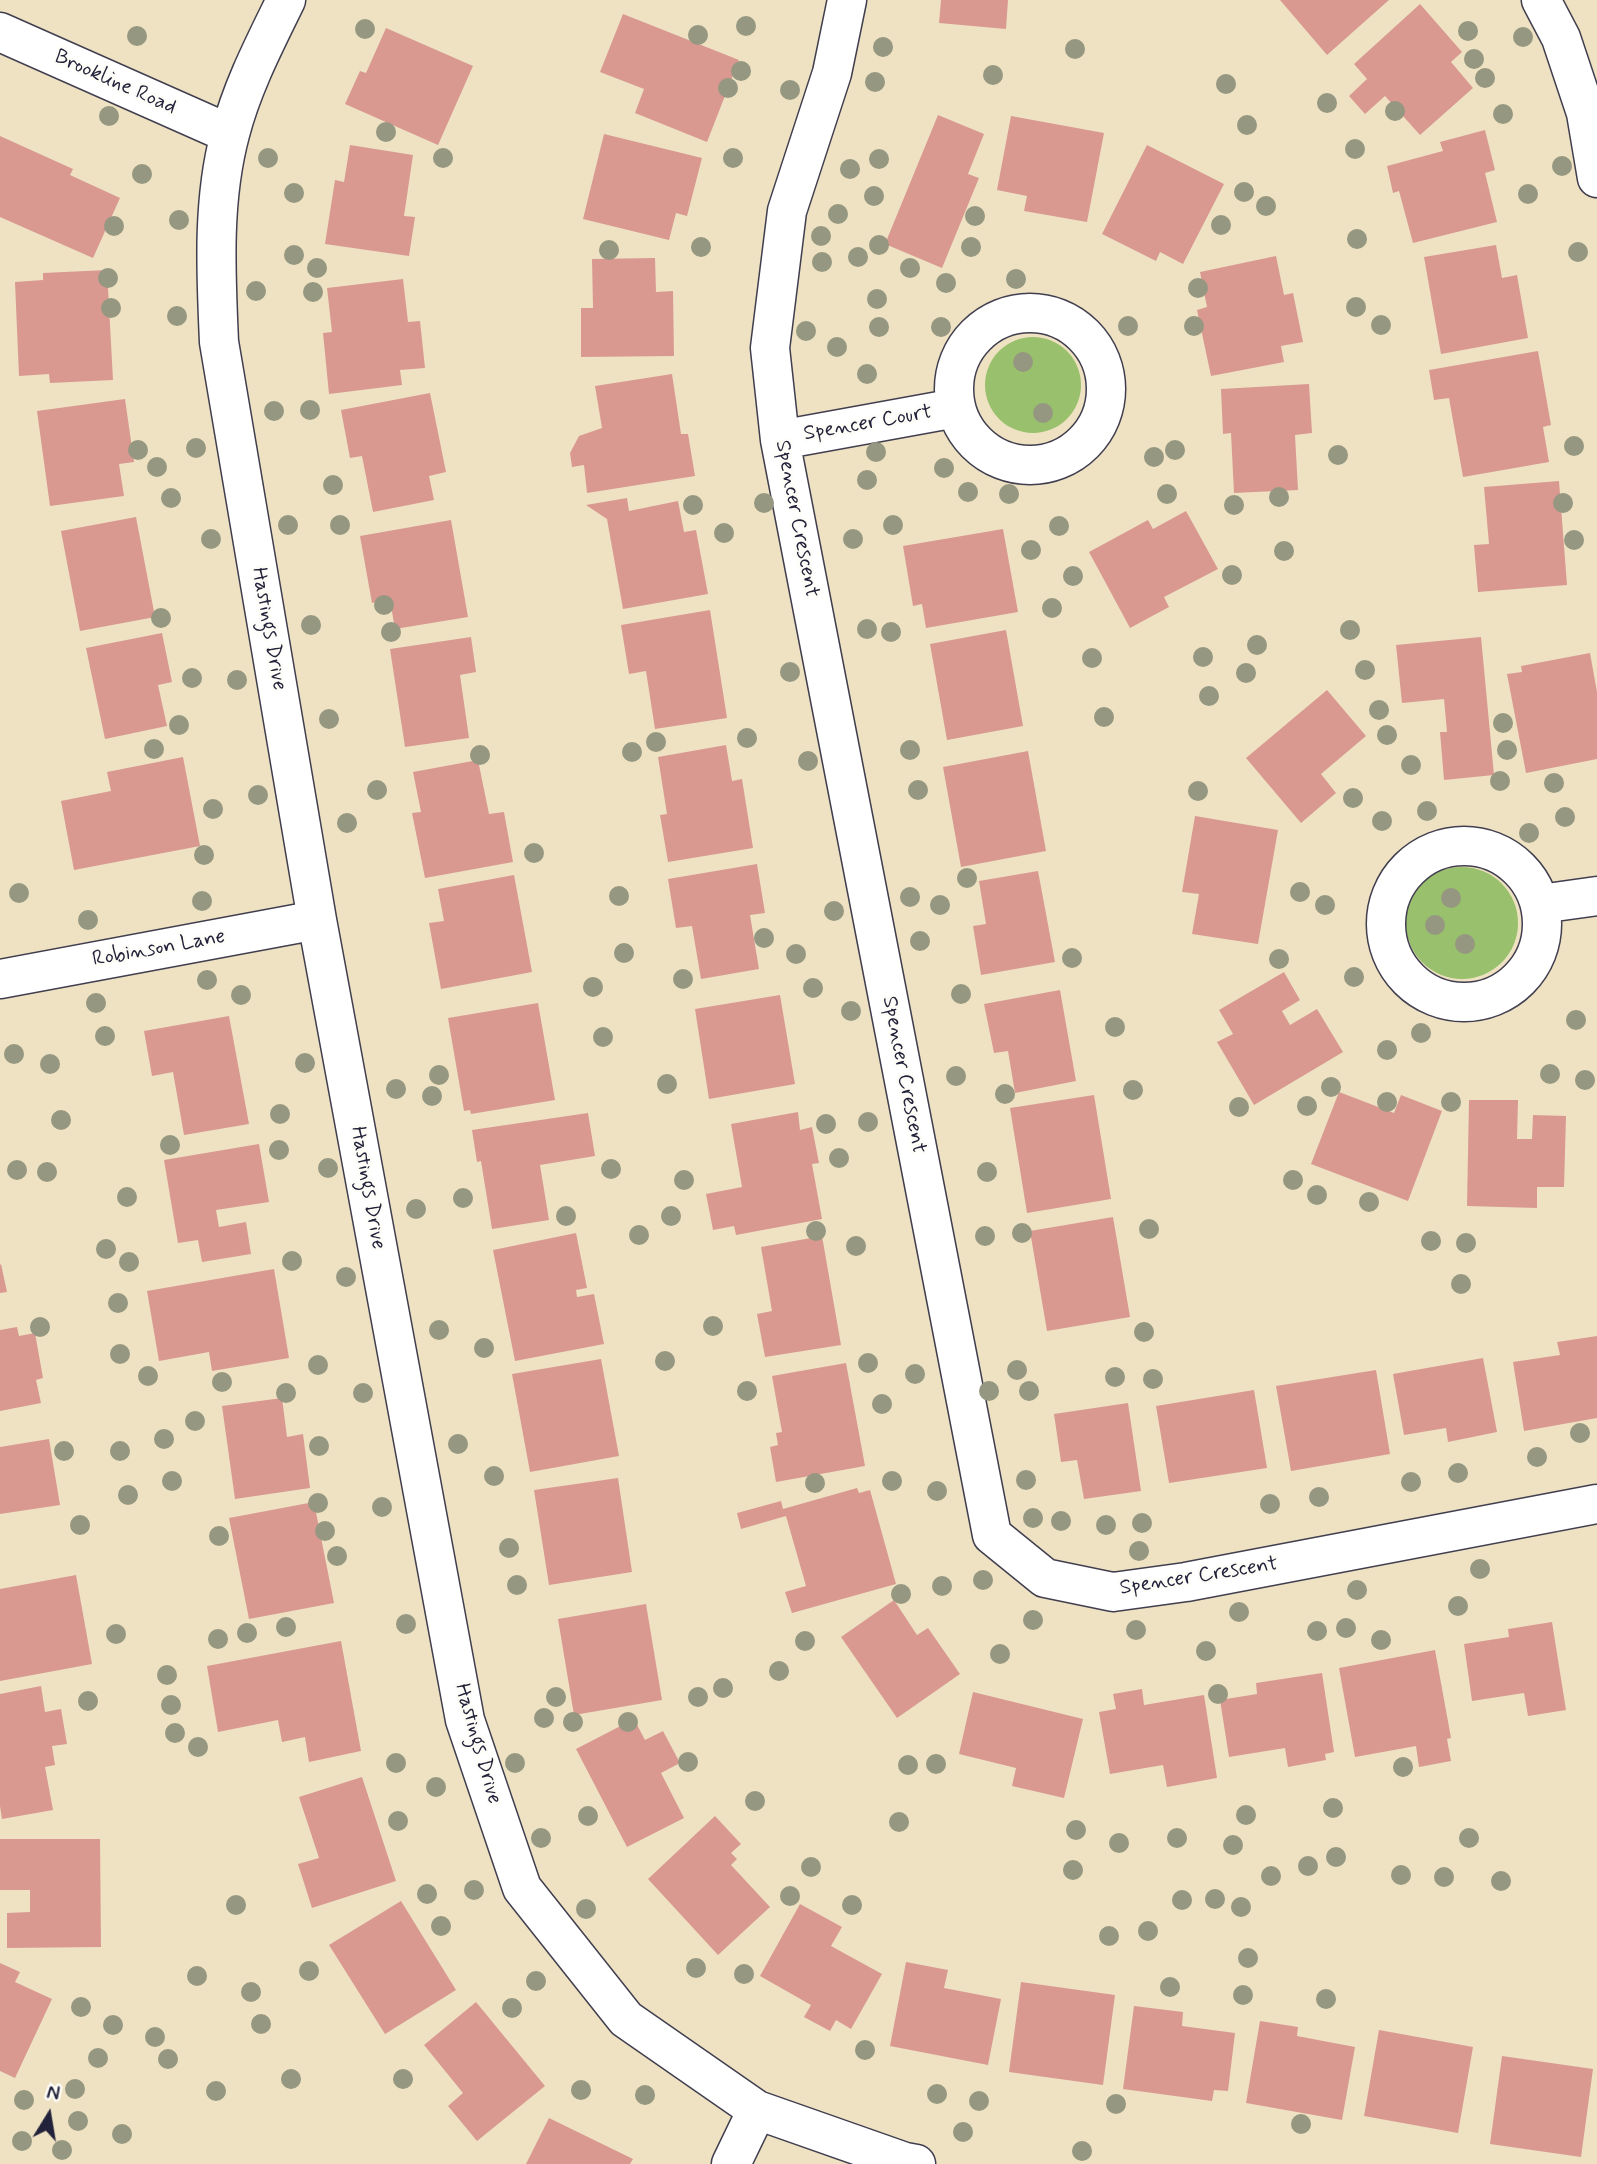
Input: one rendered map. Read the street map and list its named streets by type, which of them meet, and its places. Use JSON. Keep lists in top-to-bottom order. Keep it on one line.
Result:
{"streets":{"street":["Brookline Road","Spencer Court","Spencer Crescent","Hastings Drive","Robinson Lane"]},"crossings":[["Brookline Road","Hastings Drive"],["Spencer Court","Spencer Crescent"],["Hastings Drive","Robinson Lane"]],"north":"top"}
